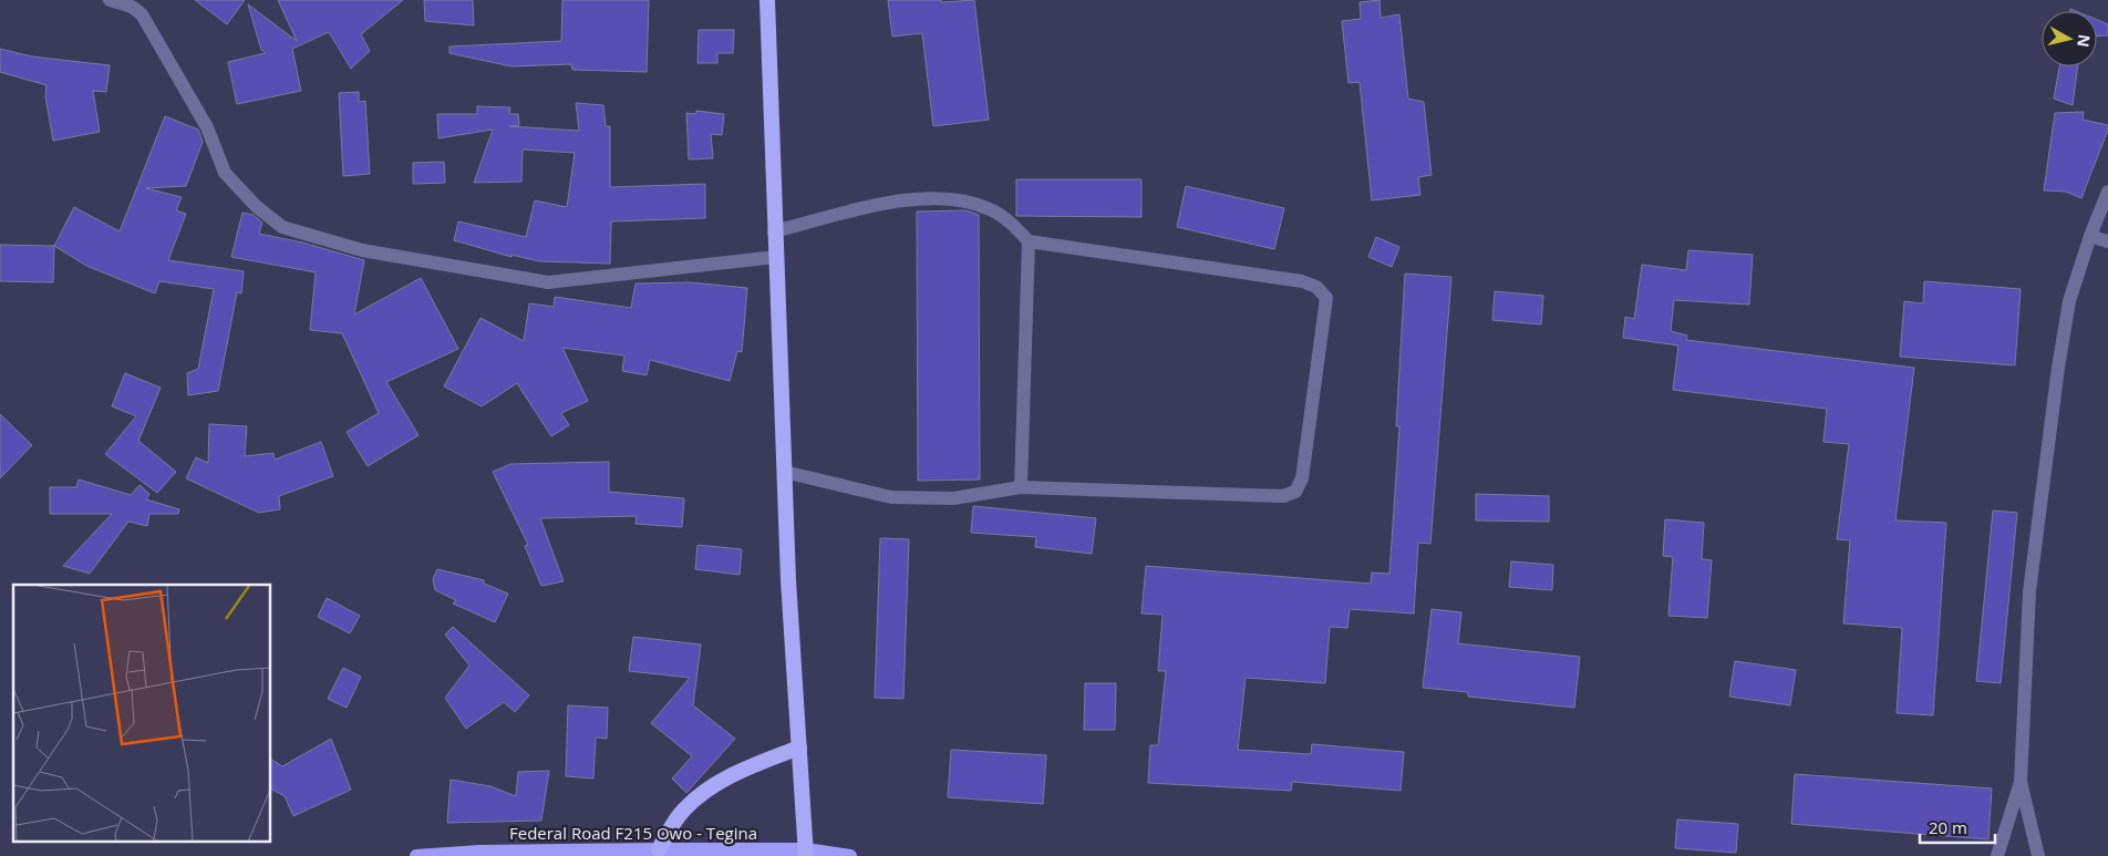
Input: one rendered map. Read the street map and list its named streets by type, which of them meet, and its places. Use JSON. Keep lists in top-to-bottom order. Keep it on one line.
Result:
{"streets":{"main road":["Federal Road F215 Owo - Tegina"]},"scale_bar":"20 m","north":"right"}
